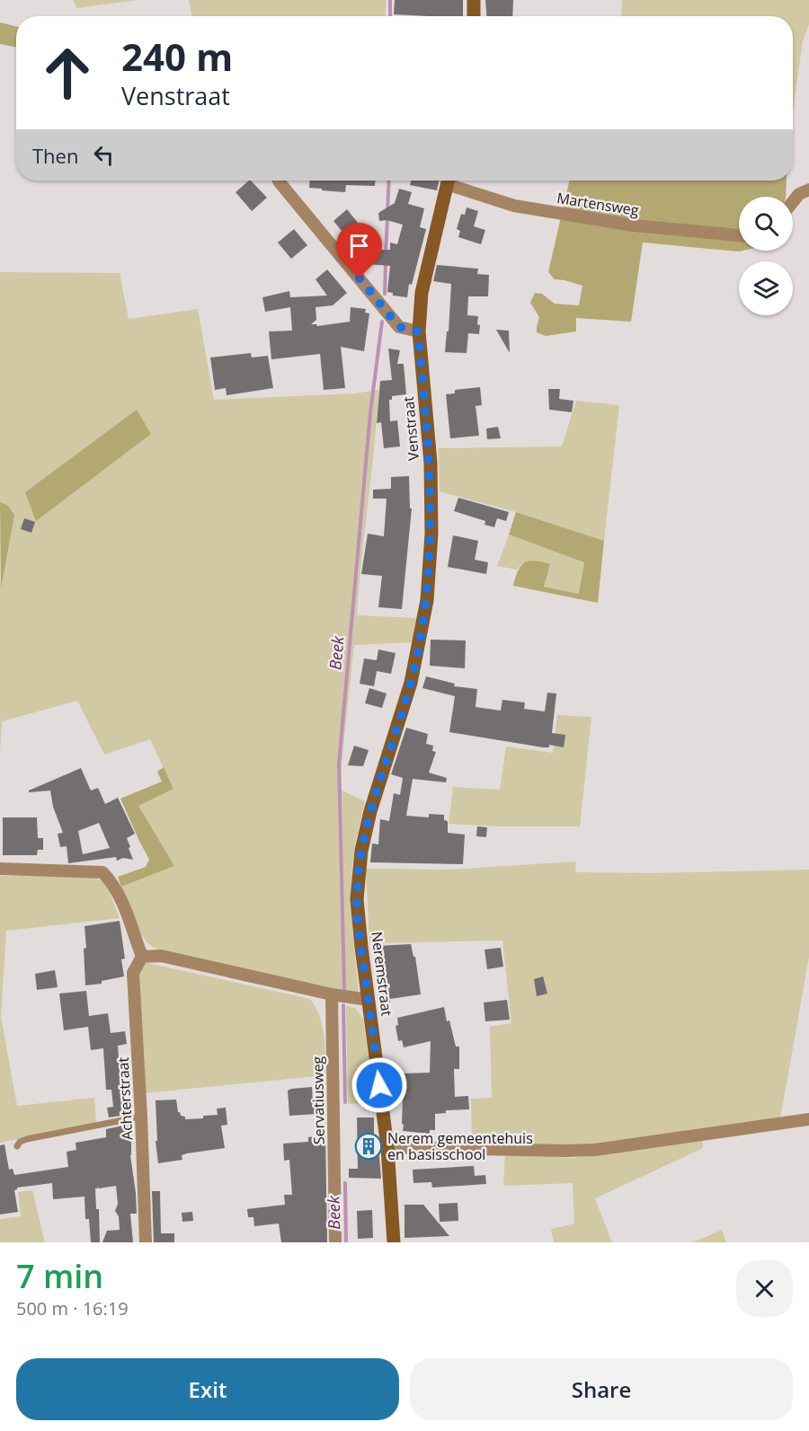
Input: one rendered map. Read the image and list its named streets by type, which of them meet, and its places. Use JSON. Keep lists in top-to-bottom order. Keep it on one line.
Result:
{"streets":{"street":["Martensweg","Venstraat","Neremstraat","Achterstraat","Servatiusweg"]},"crossings":[["Venstraat","Neremstraat"]],"water":["Beek"],"places":{"building":["Nerem gemeentehuis en basisschool"]},"page":{"turn":["240 m","Venstraat"],"then":"Then","heading":["7 min","500 m · 16:19"],"buttons":["Exit","Share"]}}
